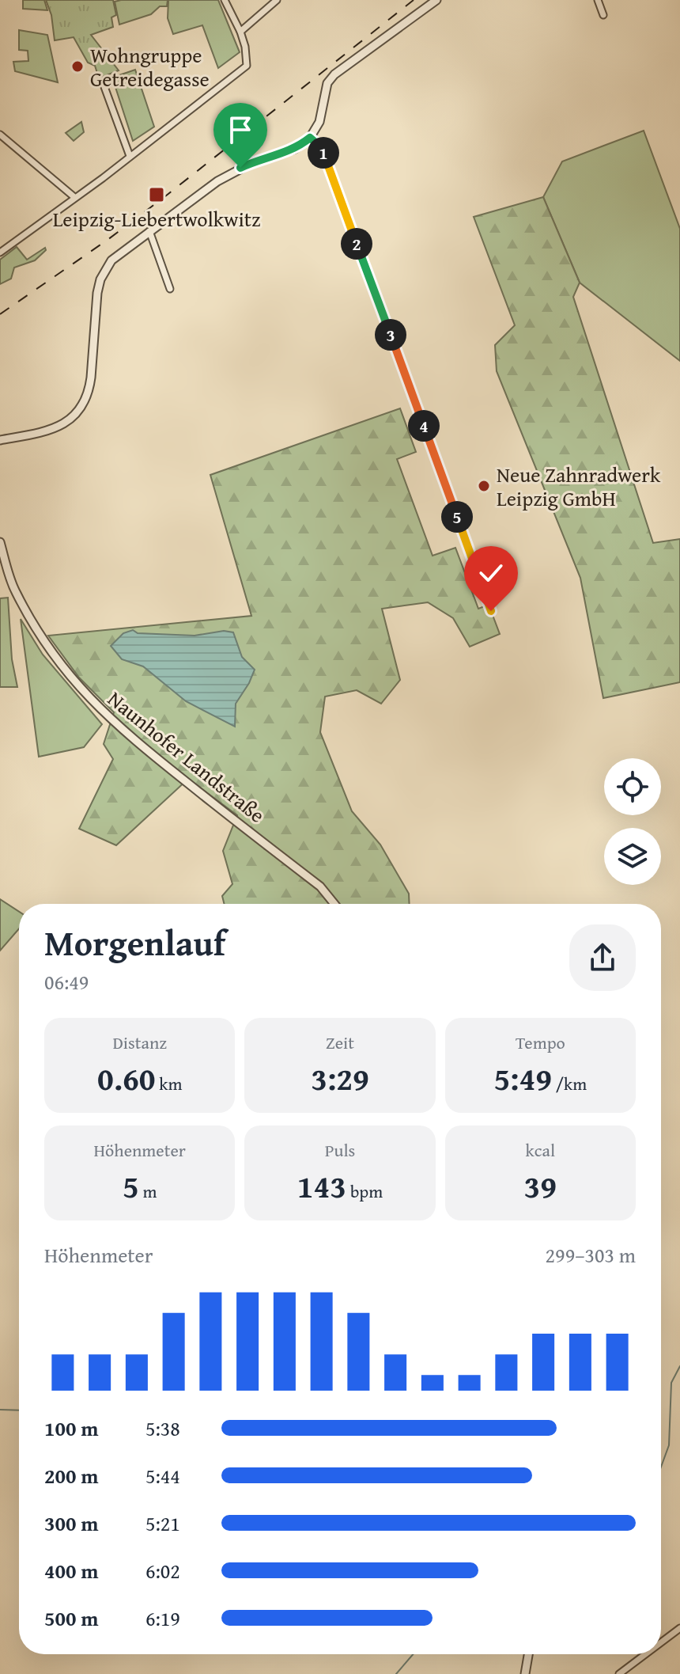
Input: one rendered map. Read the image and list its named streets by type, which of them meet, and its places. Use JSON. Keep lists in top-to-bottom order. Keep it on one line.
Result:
{"streets":{"street":["Naunhofer Landstraße"]},"places":{"other":["Wohngruppe Getreidegasse","Neue Zahnradwerk Leipzig GmbH"],"transit":["Leipzig-Liebertwolkwitz"]},"page":{"pins":["1","2","3","4","5"],"heading":["Morgenlauf","06:49"],"stats":[["Distanz","0.60 km"],["Zeit","3:29"],["Tempo","5:49 /km"],["Höhenmeter","5 m"],["Puls","143 bpm"],["kcal","39"]],"chart":["Höhenmeter","299–303 m"],"list":[{"name":"100 m","note":"5:38"},{"name":"200 m","note":"5:44"},{"name":"300 m","note":"5:21"},{"name":"400 m","note":"6:02"},{"name":"500 m","note":"6:19"}]}}
